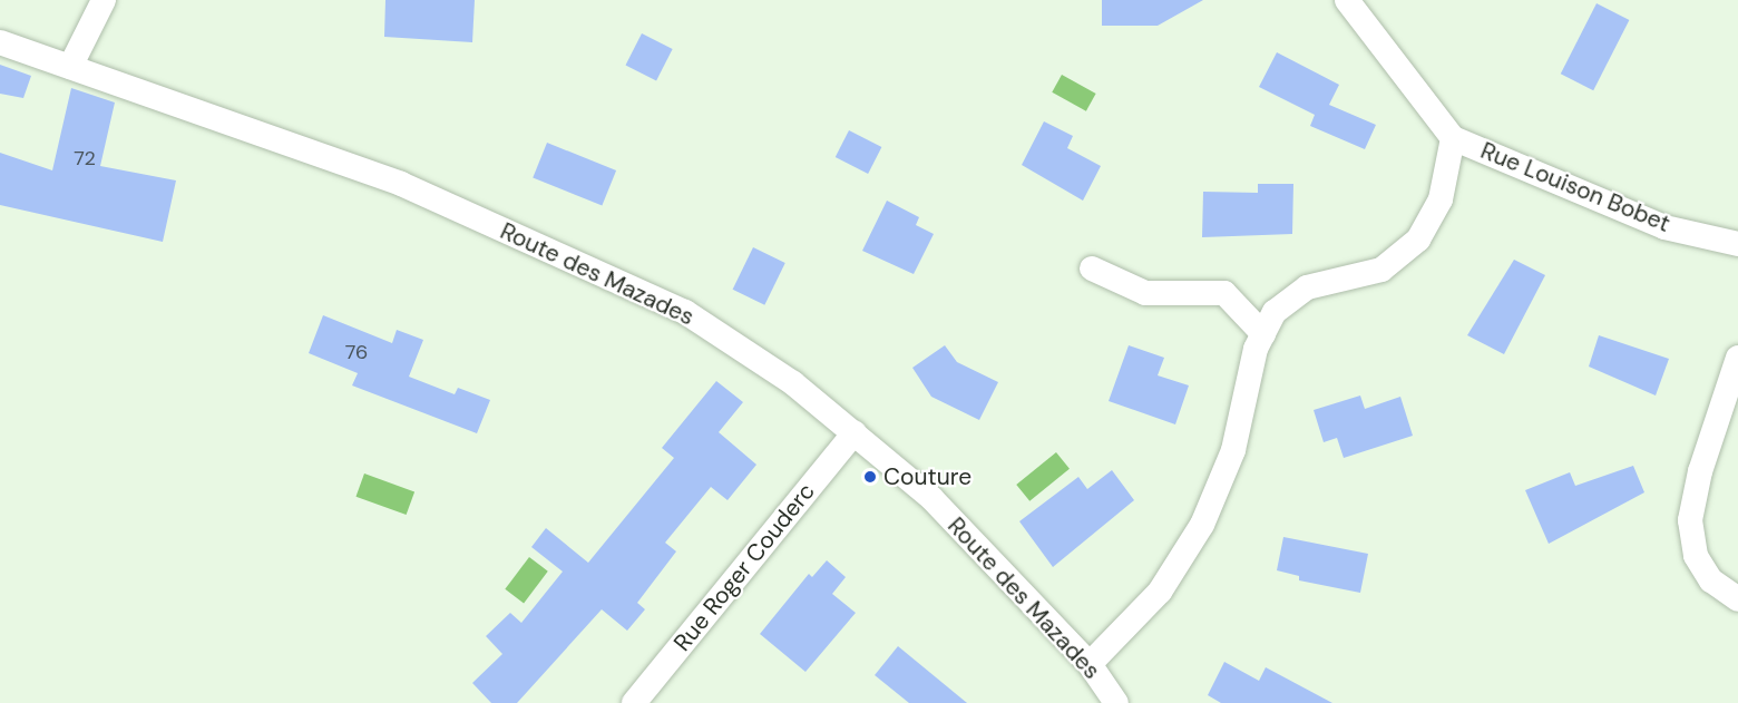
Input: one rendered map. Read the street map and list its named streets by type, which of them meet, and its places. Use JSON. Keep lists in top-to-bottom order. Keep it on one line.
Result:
{"streets":{"street":["Rue Louison Bobet","Route des Mazades","Rue Roger Couderc"]},"crossings":[["Route des Mazades","Rue Roger Couderc"]],"places":["Couture"],"house_numbers":["72","76"]}
